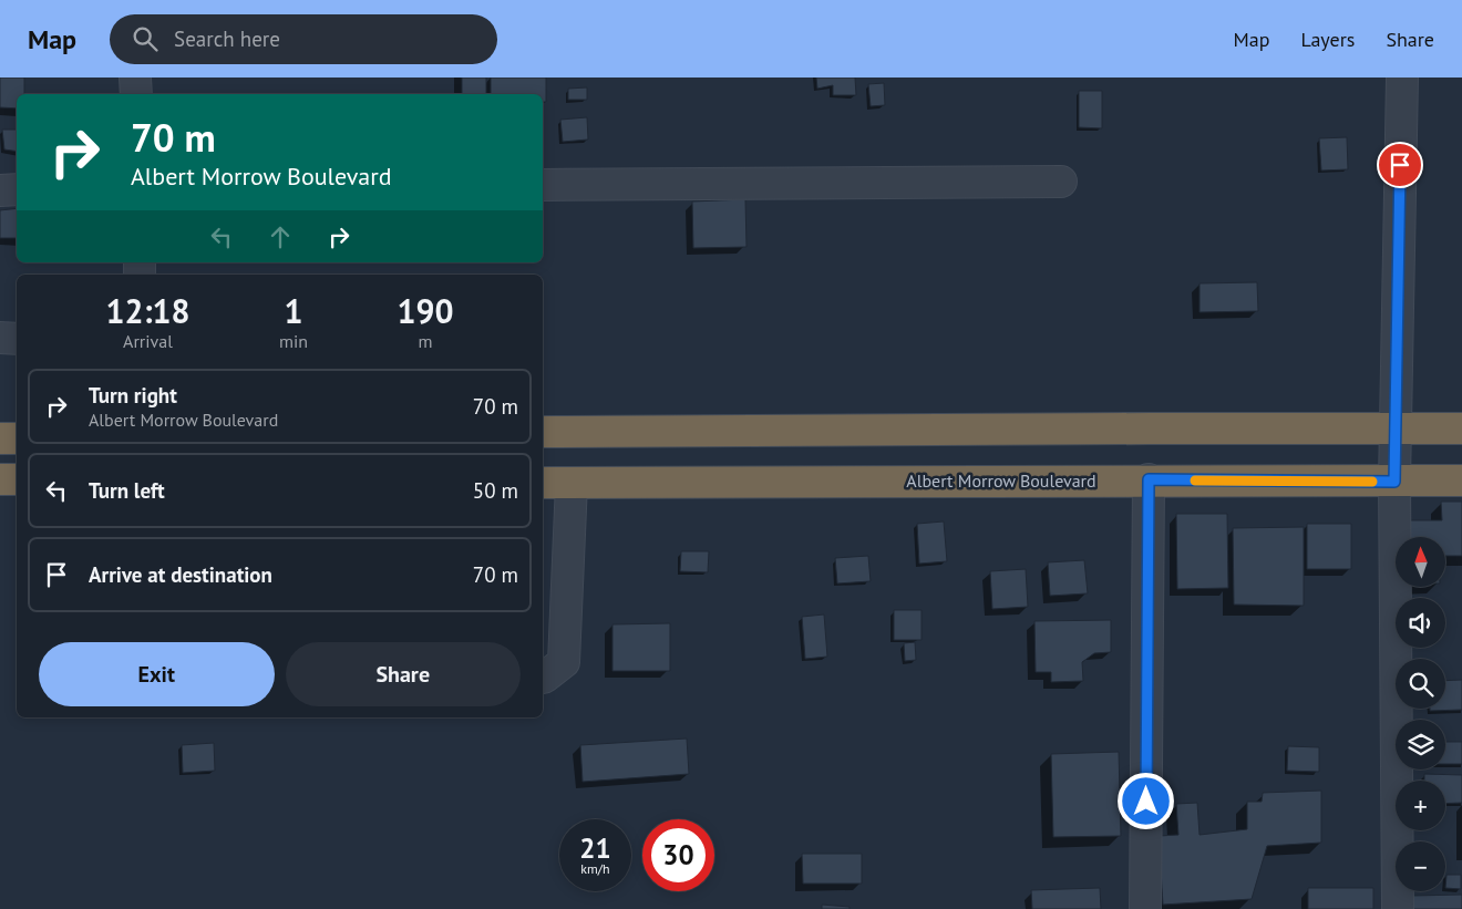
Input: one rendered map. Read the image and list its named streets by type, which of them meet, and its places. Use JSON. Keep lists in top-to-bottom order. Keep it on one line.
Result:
{"streets":{"highway":["Albert Morrow Boulevard"]},"north":"top","page":{"header":"Map","search":"Search here","nav":["Map","Layers","Share"],"turn":["70 m","Albert Morrow Boulevard"],"eta":["12:18","Arrival","1","min","190","m"],"list":[{"name":"Turn right","note":"Albert Morrow Boulevard","value":"70 m"},{"name":"Turn left","value":"50 m"},{"name":"Arrive at destination","value":"70 m"}],"map_buttons":["+","−"],"buttons":["Exit","Share"],"speed":"21 km/h","limit":"30"}}
